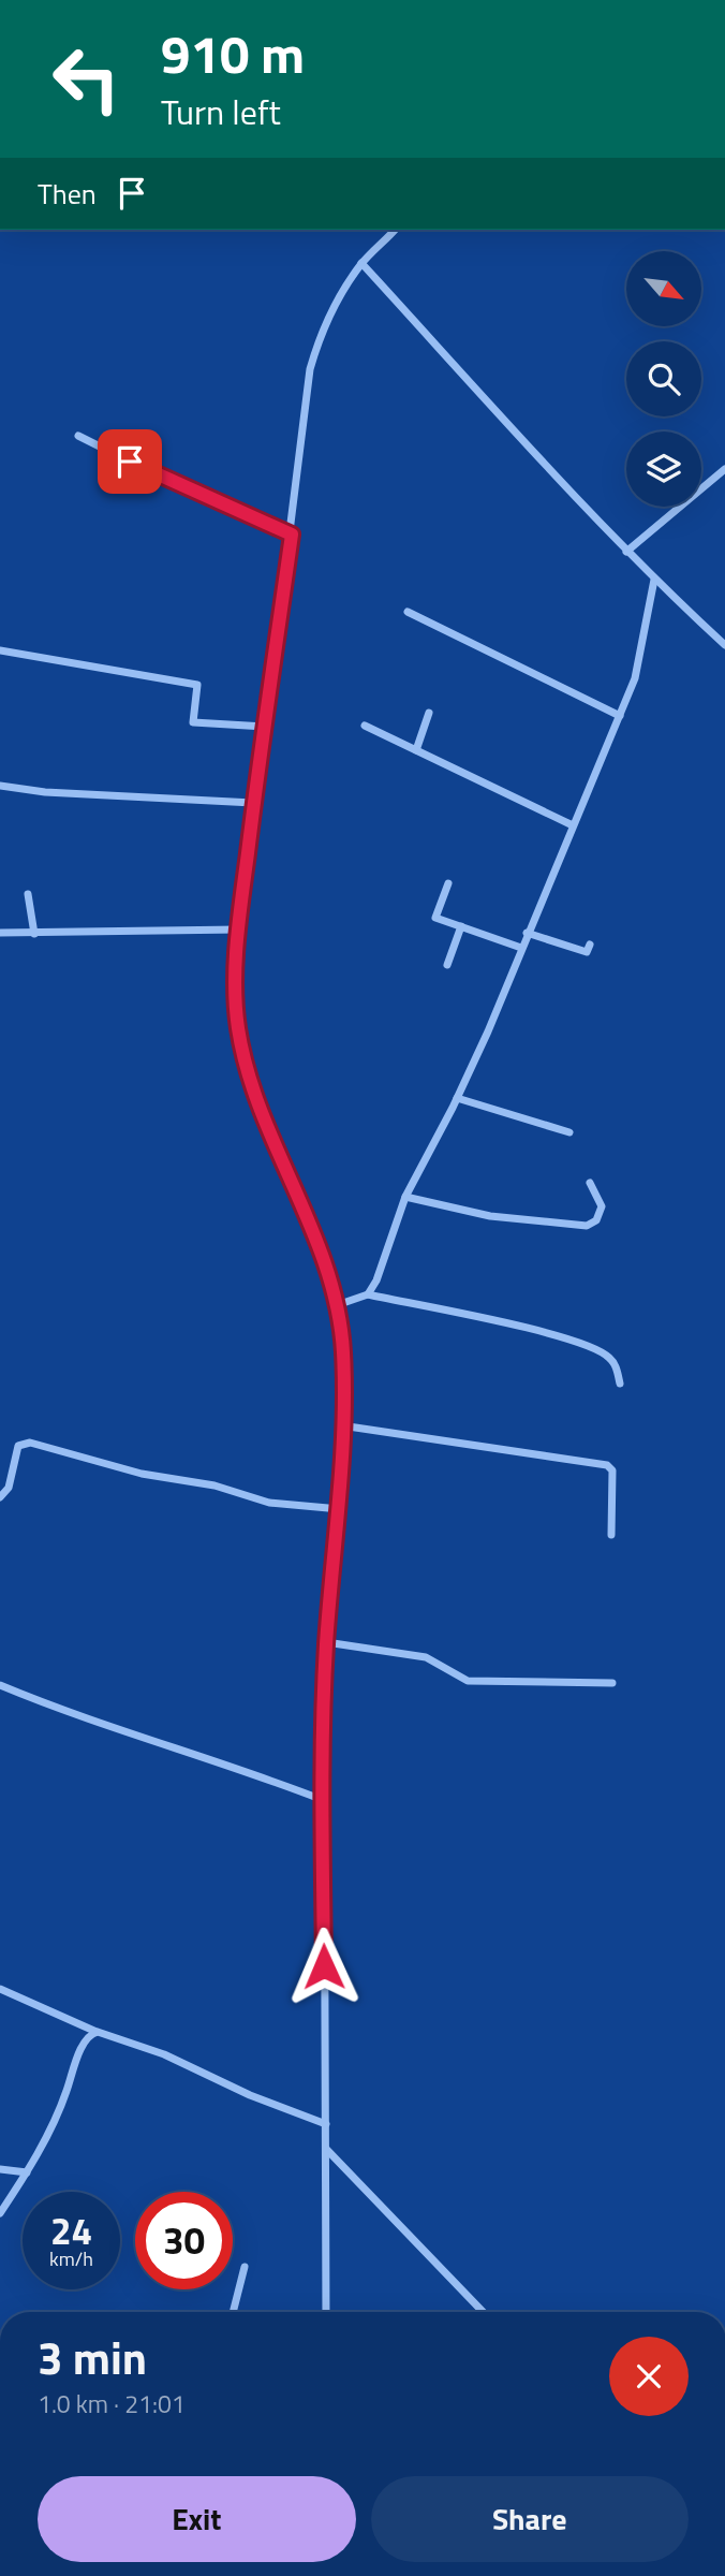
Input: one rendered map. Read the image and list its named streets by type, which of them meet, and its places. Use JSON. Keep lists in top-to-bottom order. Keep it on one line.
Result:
{"north":"bottom right","page":{"turn":["910 m","Turn left"],"then":"Then","speed":"24 km/h","limit":"30","heading":["3 min","1.0 km · 21:01"],"buttons":["Exit","Share"]}}
